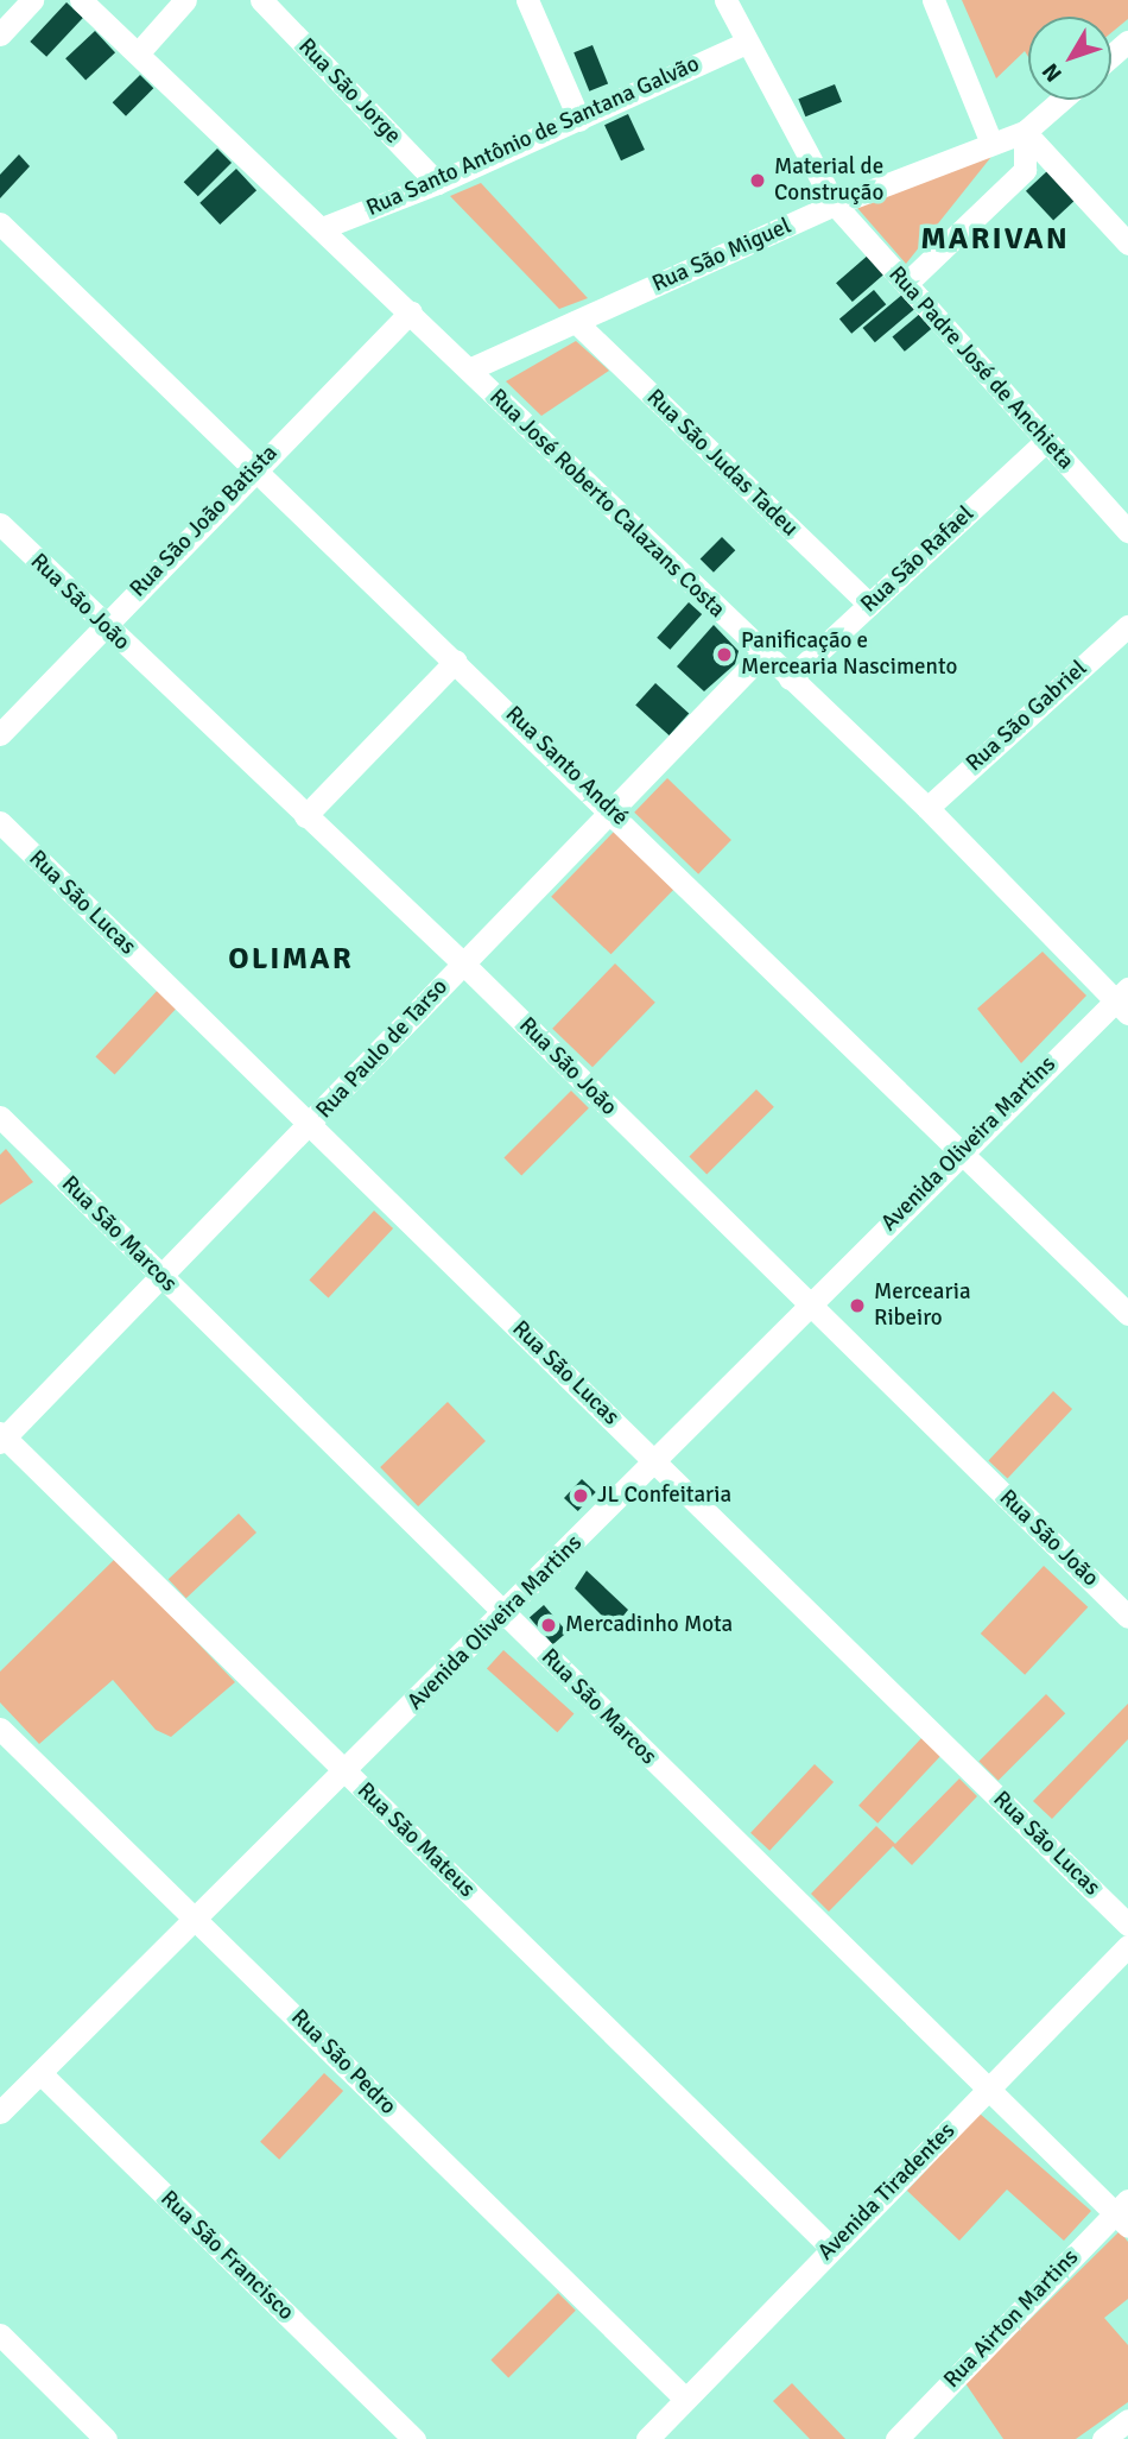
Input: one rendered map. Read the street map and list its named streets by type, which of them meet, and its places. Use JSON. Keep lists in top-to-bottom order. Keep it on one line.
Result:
{"streets":{"street":["Rua São Jorge","Rua Santo Antônio de Santana Galvão","Rua São Miguel","Rua Padre José de Anchieta","Rua São Judas Tadeu","Rua José Roberto Calazans Costa","Rua São João Batista","Rua São Rafael","Rua São João","Rua São Gabriel","Rua Santo André","Rua São Lucas","Rua Paulo de Tarso","Avenida Oliveira Martins","Rua São Marcos","Rua São Mateus","Rua São Pedro","Avenida Tiradentes","Rua São Francisco","Rua Airton Martins"]},"crossings":[["Rua São Jorge","Rua Santo Antônio de Santana Galvão"],["Rua Santo Antônio de Santana Galvão","Rua Padre José de Anchieta"],["Rua Santo Antônio de Santana Galvão","Rua José Roberto Calazans Costa"],["Rua São Miguel","Rua Padre José de Anchieta"],["Rua São Miguel","Rua São Judas Tadeu"],["Rua São Miguel","Rua José Roberto Calazans Costa"],["Rua Padre José de Anchieta","Rua São Rafael"],["Rua São Judas Tadeu","Rua São Rafael"],["Rua José Roberto Calazans Costa","Rua São João Batista"],["Rua José Roberto Calazans Costa","Rua São Rafael"],["Rua José Roberto Calazans Costa","Rua São Gabriel"],["Rua José Roberto Calazans Costa","Rua Paulo de Tarso"],["Rua José Roberto Calazans Costa","Avenida Oliveira Martins"],["Rua São João Batista","Rua São João"],["Rua São João Batista","Rua Santo André"],["Rua São João","Rua Paulo de Tarso"],["Rua São João","Avenida Oliveira Martins"],["Rua Santo André","Rua Paulo de Tarso"],["Rua Santo André","Avenida Oliveira Martins"],["Rua São Lucas","Rua Paulo de Tarso"],["Rua São Lucas","Avenida Oliveira Martins"],["Rua Paulo de Tarso","Rua São Marcos"],["Rua Paulo de Tarso","Rua São Mateus"],["Avenida Oliveira Martins","Rua São Marcos"],["Avenida Oliveira Martins","Rua São Mateus"],["Avenida Oliveira Martins","Rua São Pedro"],["Avenida Oliveira Martins","Rua São Francisco"],["Rua São Marcos","Avenida Tiradentes"],["Rua São Marcos","Rua Airton Martins"],["Rua São Mateus","Avenida Tiradentes"],["Rua São Pedro","Avenida Tiradentes"]],"districts":["MARIVAN","OLIMAR"],"places":["Material de Construção","Panificação e Mercearia Nascimento","Mercearia Ribeiro","JL Confeitaria","Mercadinho Mota"],"north":"bottom left"}
